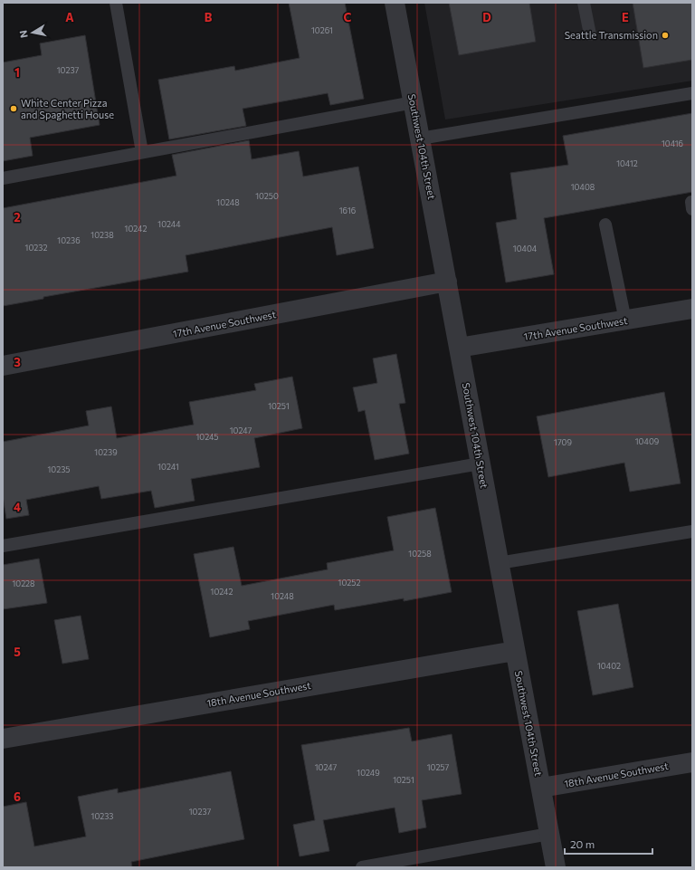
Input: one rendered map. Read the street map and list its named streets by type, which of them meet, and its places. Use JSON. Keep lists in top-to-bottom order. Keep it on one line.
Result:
{"streets":{"street":["Southwest 104th Street","17th Avenue Southwest","18th Avenue Southwest"]},"crossings":[["Southwest 104th Street","17th Avenue Southwest"],["Southwest 104th Street","18th Avenue Southwest"]],"places":["Seattle Transmission","White Center Pizza and Spaghetti House"],"house_numbers":["10261","10237","10416","10412","10408","10250","10248","1616","10244","10242","10238","10236","10232","10404","10251","10247","10245","10409","1709","10239","10241","10235","10258","10252","10228","10242","10248","10402","10247","10257","10249","10251","10237","10233"],"scale_bar":"20 m","north":"left","grid":{"columns":["A","B","C","D","E"],"rows":["1","2","3","4","5","6"]}}
